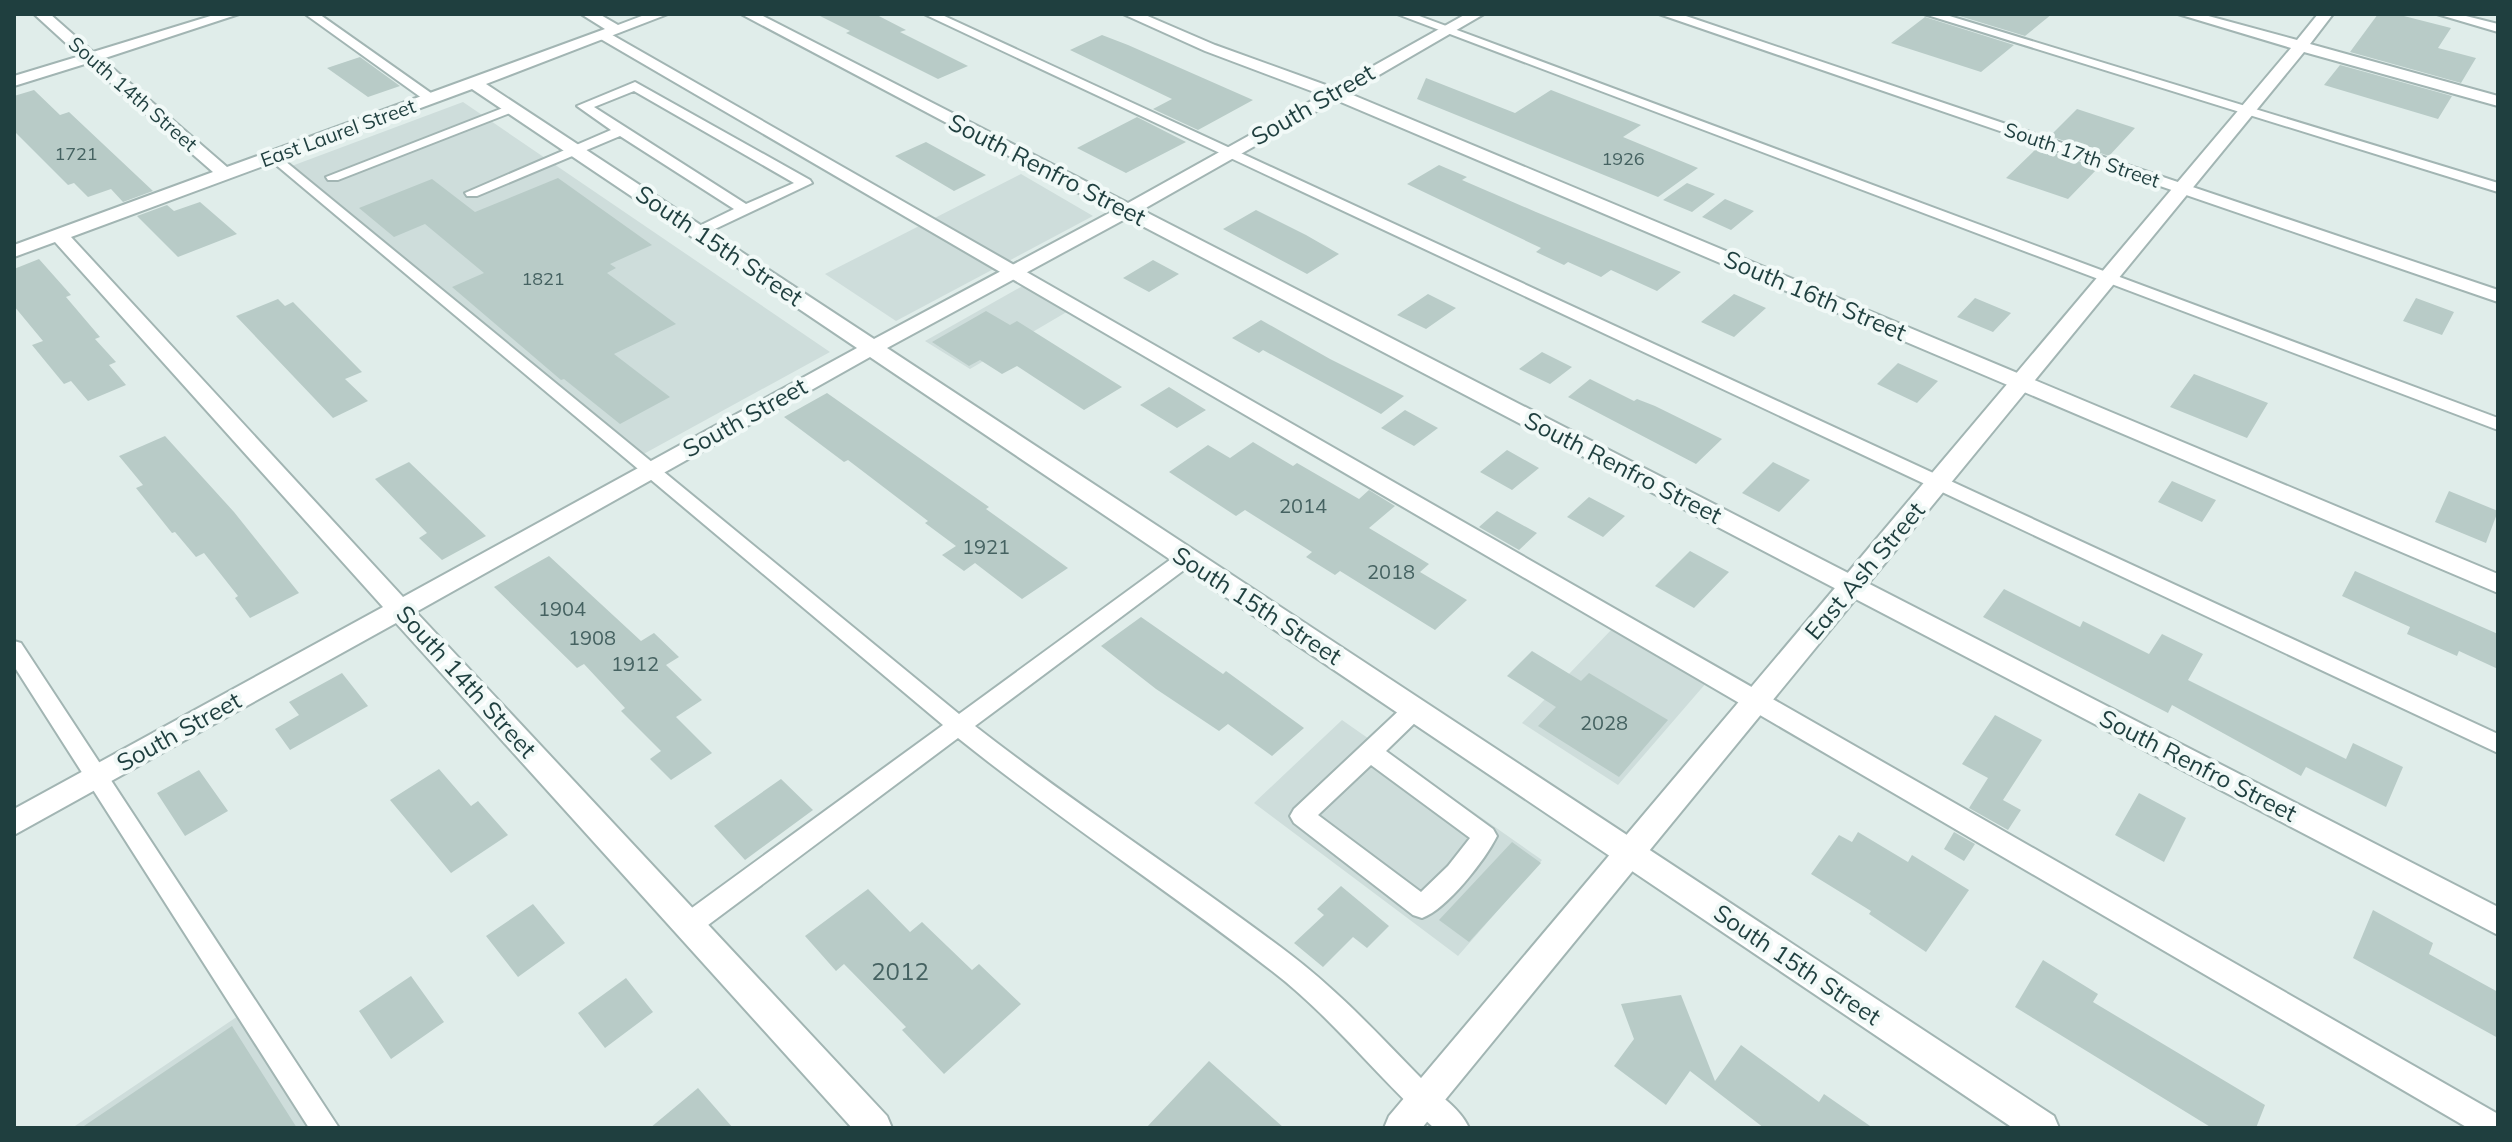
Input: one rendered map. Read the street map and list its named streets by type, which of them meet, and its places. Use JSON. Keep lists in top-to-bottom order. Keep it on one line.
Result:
{"streets":{"street":["South 14th Street","South Street","East Laurel Street","South 17th Street","South Renfro Street","South 15th Street","South 16th Street","East Ash Street"]},"crossings":[["South 14th Street","South Street"],["South 14th Street","East Laurel Street"],["South Street","South Renfro Street"],["South Street","South 15th Street"],["South Street","South 16th Street"],["East Laurel Street","South 15th Street"],["South 17th Street","East Ash Street"],["South Renfro Street","East Ash Street"],["South 15th Street","East Ash Street"],["South 16th Street","East Ash Street"]],"house_numbers":["1721","1926","1821","2014","1921","2018","1904","1908","1912","2028","2012"]}
